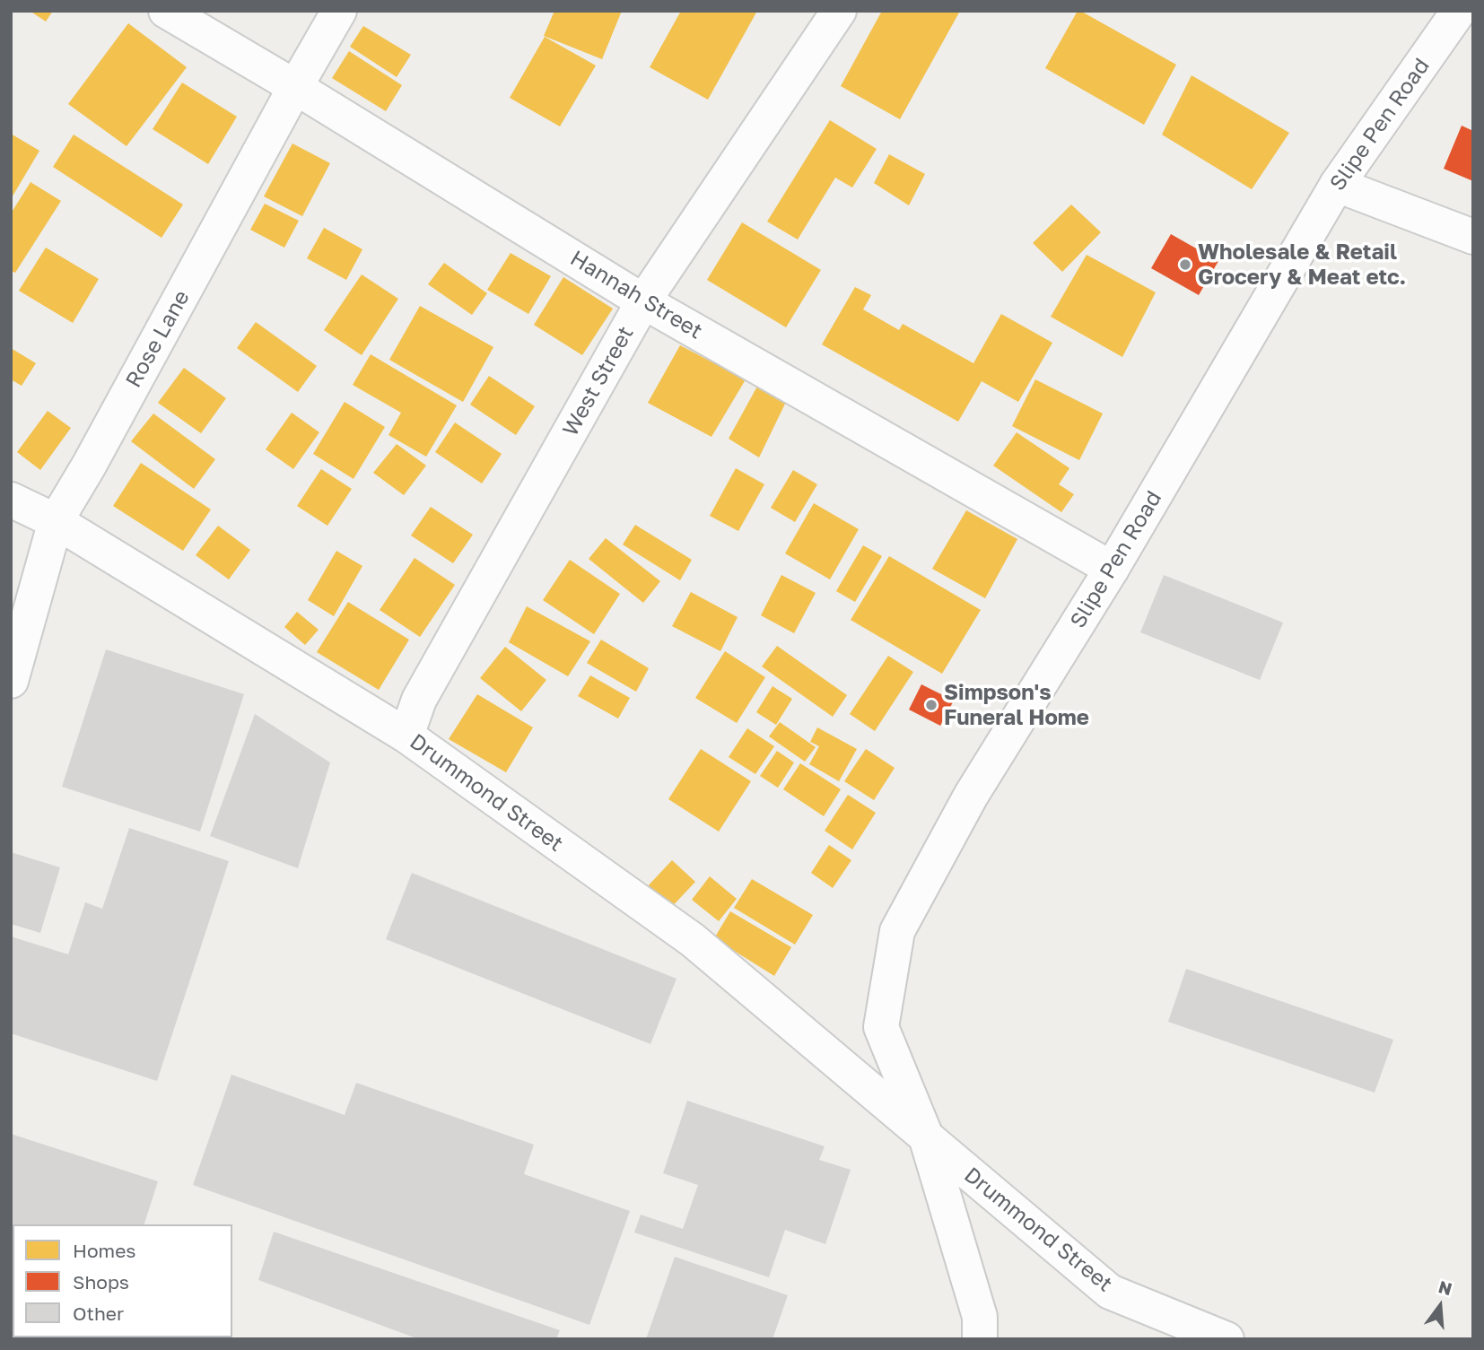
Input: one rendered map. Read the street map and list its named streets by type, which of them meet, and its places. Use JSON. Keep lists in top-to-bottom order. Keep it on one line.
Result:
{"streets":{"street":["Slipe Pen Road","Hannah Street","Rose Lane","West Street","Drummond Street"]},"crossings":[["Slipe Pen Road","Hannah Street"],["Slipe Pen Road","Drummond Street"],["Hannah Street","Rose Lane"],["Hannah Street","West Street"],["Rose Lane","Drummond Street"],["West Street","Drummond Street"]],"places":["Wholesale & Retail Grocery & Meat etc.","Simpson's Funeral Home"],"legend":["Homes","Shops","Other"],"north":"top"}
